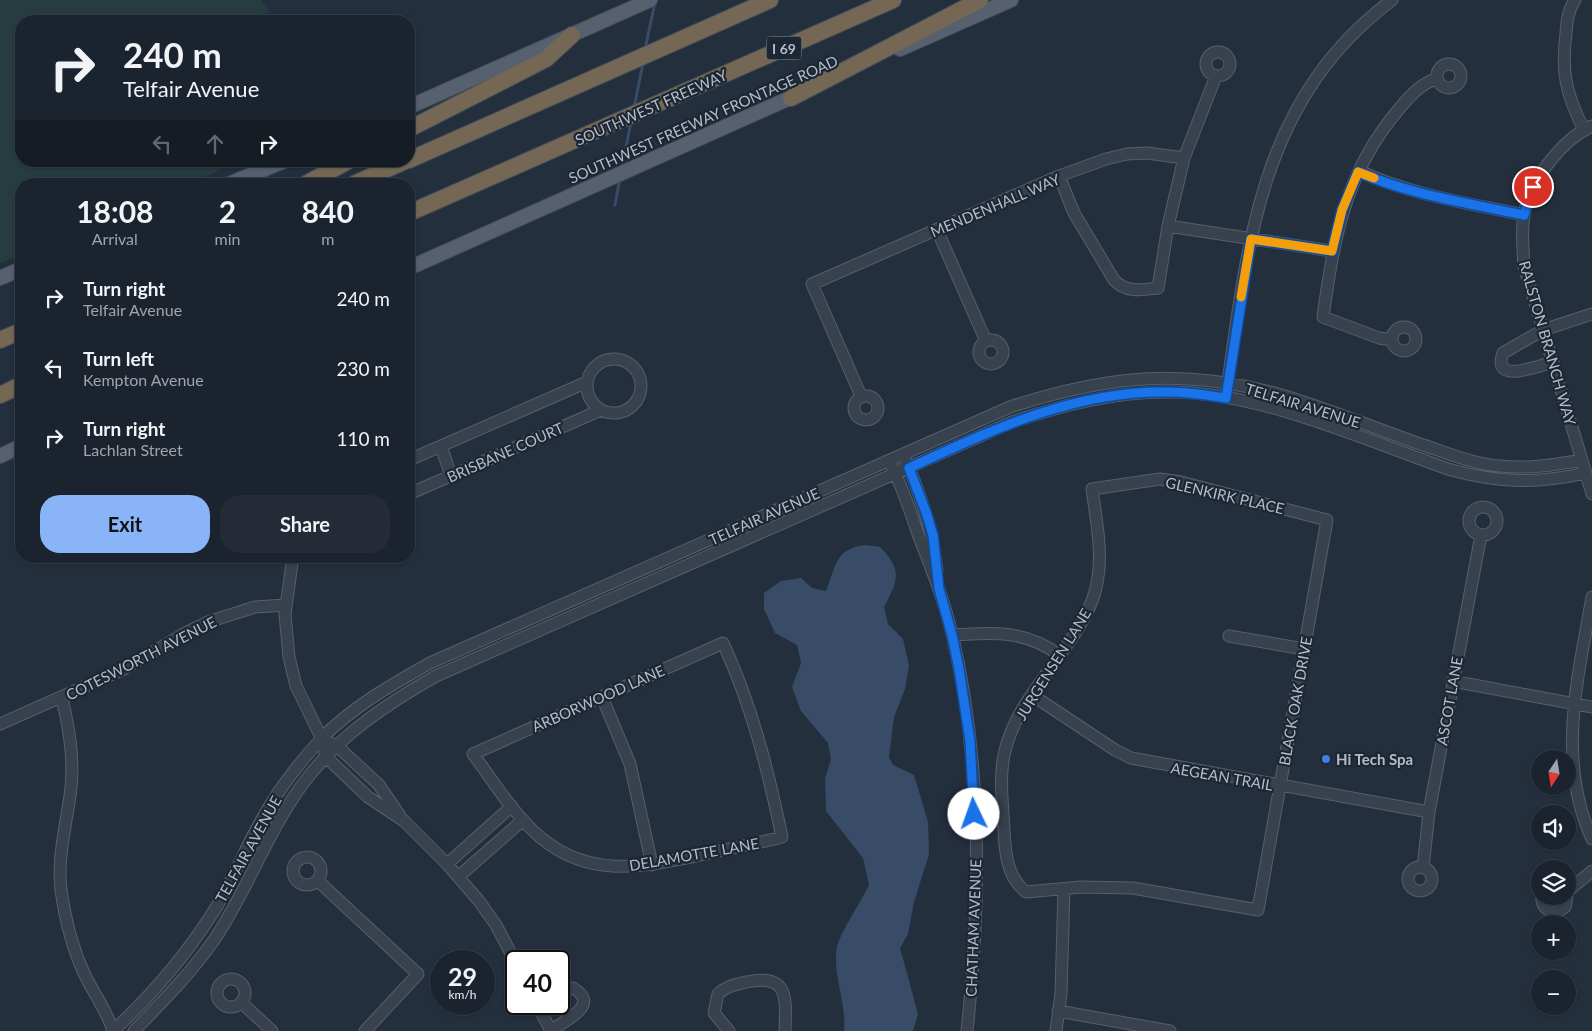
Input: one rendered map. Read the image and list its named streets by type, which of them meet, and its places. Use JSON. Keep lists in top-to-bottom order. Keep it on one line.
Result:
{"streets":{"highway":["I 69","SOUTHWEST FREEWAY"],"main road":["SOUTHWEST FREEWAY FRONTAGE ROAD"],"street":["MENDENHALL WAY","RALSTON BRANCH WAY","TELFAIR AVENUE","BRISBANE COURT","GLENKIRK PLACE","COTESWORTH AVENUE","JURGENSEN LANE","ARBORWOOD LANE","BLACK OAK DRIVE","ASCOT LANE","AEGEAN TRAIL","DELAMOTTE LANE","CHATHAM AVENUE"]},"crossings":[["RALSTON BRANCH WAY","TELFAIR AVENUE"],["TELFAIR AVENUE","CHATHAM AVENUE"],["GLENKIRK PLACE","JURGENSEN LANE"],["GLENKIRK PLACE","BLACK OAK DRIVE"],["JURGENSEN LANE","BLACK OAK DRIVE"],["JURGENSEN LANE","AEGEAN TRAIL"],["ARBORWOOD LANE","DELAMOTTE LANE"],["BLACK OAK DRIVE","AEGEAN TRAIL"],["ASCOT LANE","AEGEAN TRAIL"]],"places":["Hi Tech Spa"],"north":"bottom","page":{"turn":["240 m","Telfair Avenue"],"eta":["18:08","Arrival","2","min","840","m"],"list":[{"name":"Turn right","note":"Telfair Avenue","value":"240 m"},{"name":"Turn left","note":"Kempton Avenue","value":"230 m"},{"name":"Turn right","note":"Lachlan Street","value":"110 m"}],"buttons":["Exit","Share"],"map_buttons":["+","−"],"speed":"29 km/h","limit":"40"}}
